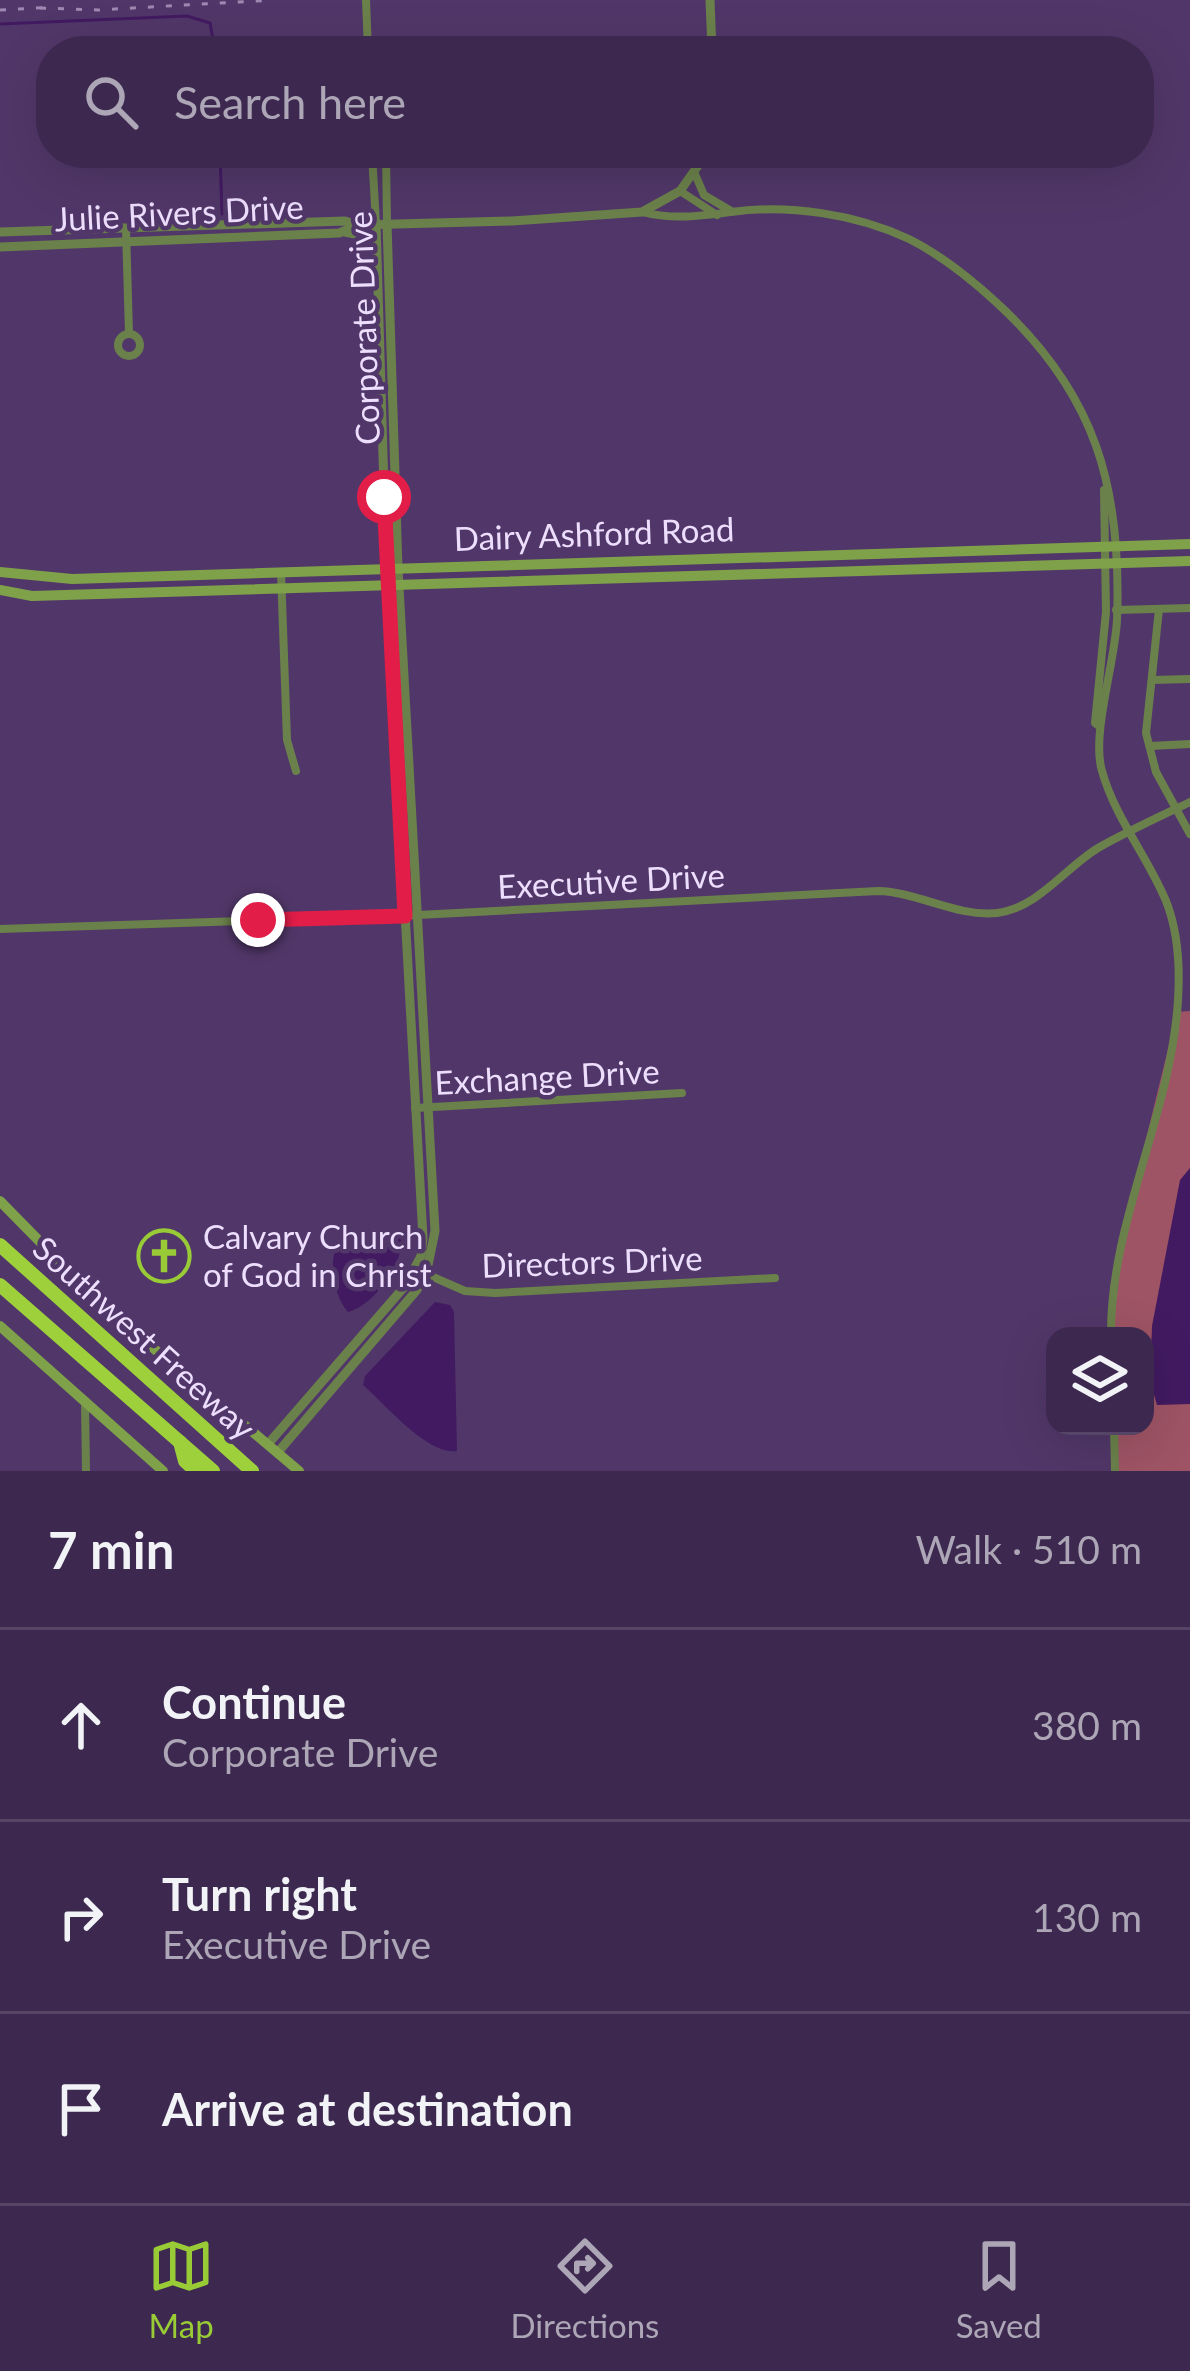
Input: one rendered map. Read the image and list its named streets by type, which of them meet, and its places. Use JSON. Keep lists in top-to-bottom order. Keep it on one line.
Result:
{"streets":{"highway":["Southwest Freeway"],"main road":["Dairy Ashford Road"],"street":["Julie Rivers Drive","Corporate Drive","Executive Drive","Exchange Drive","Directors Drive"]},"crossings":[["Julie Rivers Drive","Corporate Drive"],["Julie Rivers Drive","Dairy Ashford Road"],["Corporate Drive","Dairy Ashford Road"],["Corporate Drive","Executive Drive"],["Corporate Drive","Exchange Drive"],["Corporate Drive","Directors Drive"]],"places":{"church":["Calvary Church of God in Christ"]},"page":{"search":"Search here","heading":["7 min","Walk · 510 m"],"list":[["Continue","Corporate Drive","380 m"],["Turn right","Executive Drive","130 m"],"Arrive at destination"],"nav":["Map","Directions","Saved"]}}
